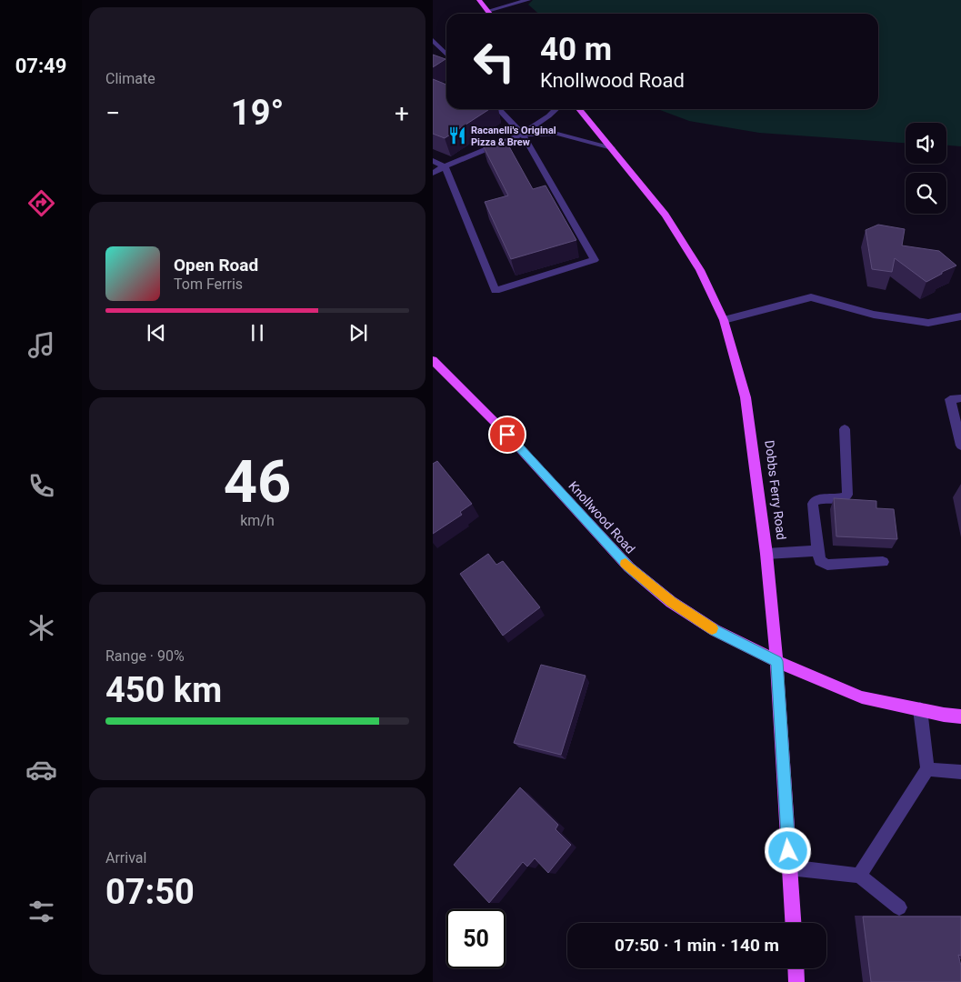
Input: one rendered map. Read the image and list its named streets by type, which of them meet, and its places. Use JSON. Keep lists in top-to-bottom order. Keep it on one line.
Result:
{"streets":{"main road":["Dobbs Ferry Road","Knollwood Road"]},"crossings":[["Dobbs Ferry Road","Knollwood Road"]],"places":{"restaurant":["Racanelli's Original Pizza & Brew"]},"page":{"tabs":"07:49","tile":["Climate",["46","km/h"],["Range · 90%","450 km"],["Arrival","07:50"]],"turn":["40 m","Knollwood Road"],"heat":["−","19°","+"],"song":["Open Road","Tom Ferris"],"limit":"50","trip":"07:50 · 1 min · 140 m"}}
